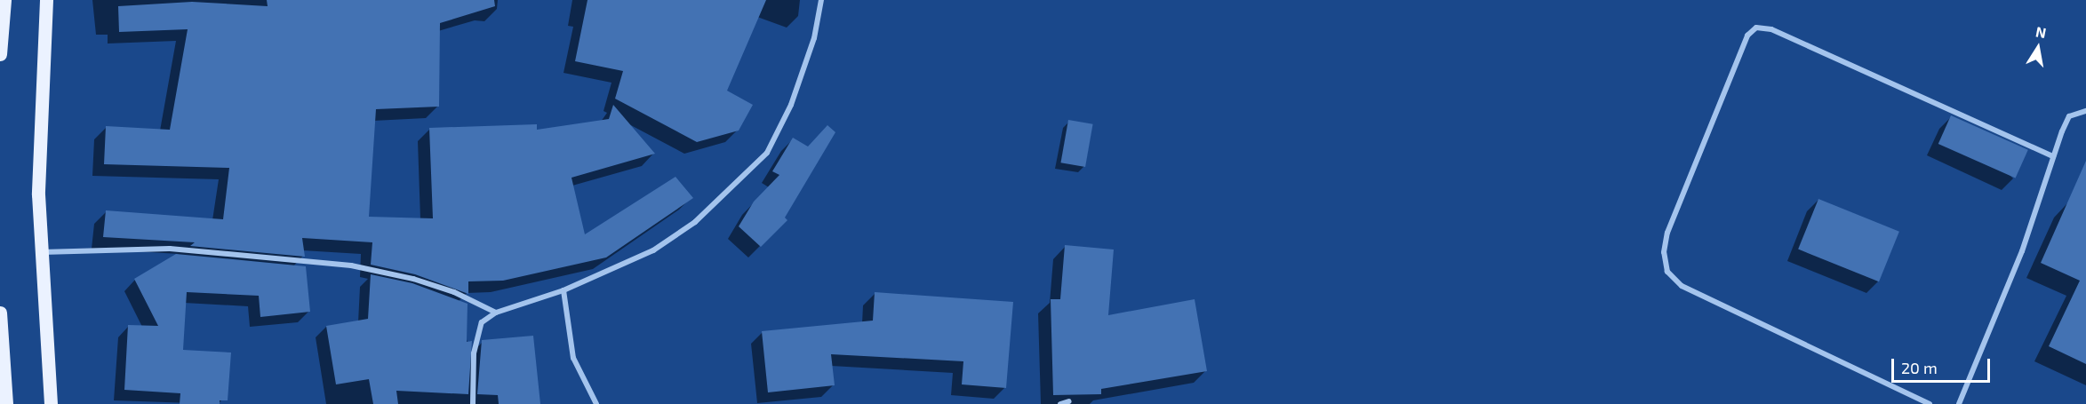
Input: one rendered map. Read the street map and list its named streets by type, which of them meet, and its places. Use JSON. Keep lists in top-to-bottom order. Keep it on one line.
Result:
{"scale_bar":"20 m","north":"top"}
